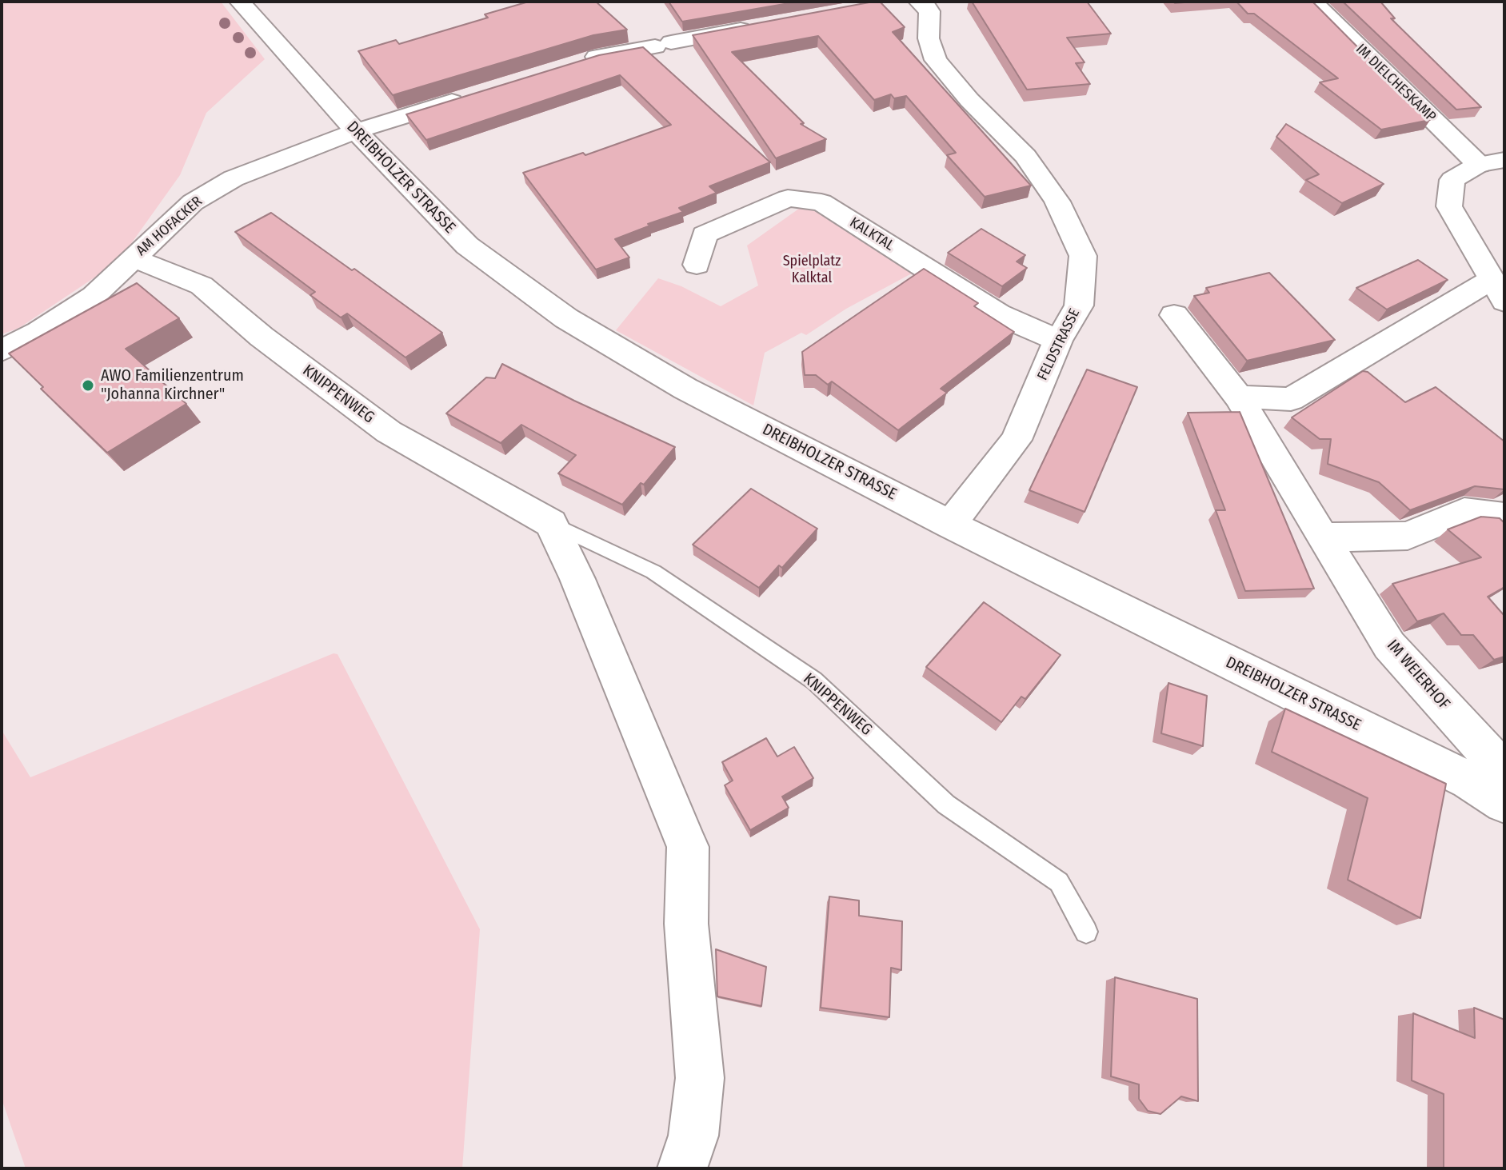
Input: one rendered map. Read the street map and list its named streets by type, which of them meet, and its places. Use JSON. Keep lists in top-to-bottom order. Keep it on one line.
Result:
{"streets":{"street":["IM DIELCHESKAMP","DREIBHOLZER STRASSE","AM HOFACKER","KALKTAL","FELDSTRASSE","KNIPPENWEG","IM WEIERHOF"]},"crossings":[["DREIBHOLZER STRASSE","AM HOFACKER"],["DREIBHOLZER STRASSE","FELDSTRASSE"],["AM HOFACKER","KNIPPENWEG"],["KALKTAL","FELDSTRASSE"]],"parks":["Spielplatz Kalktal"],"places":["AWO Familienzentrum \"Johanna Kirchner\""]}
